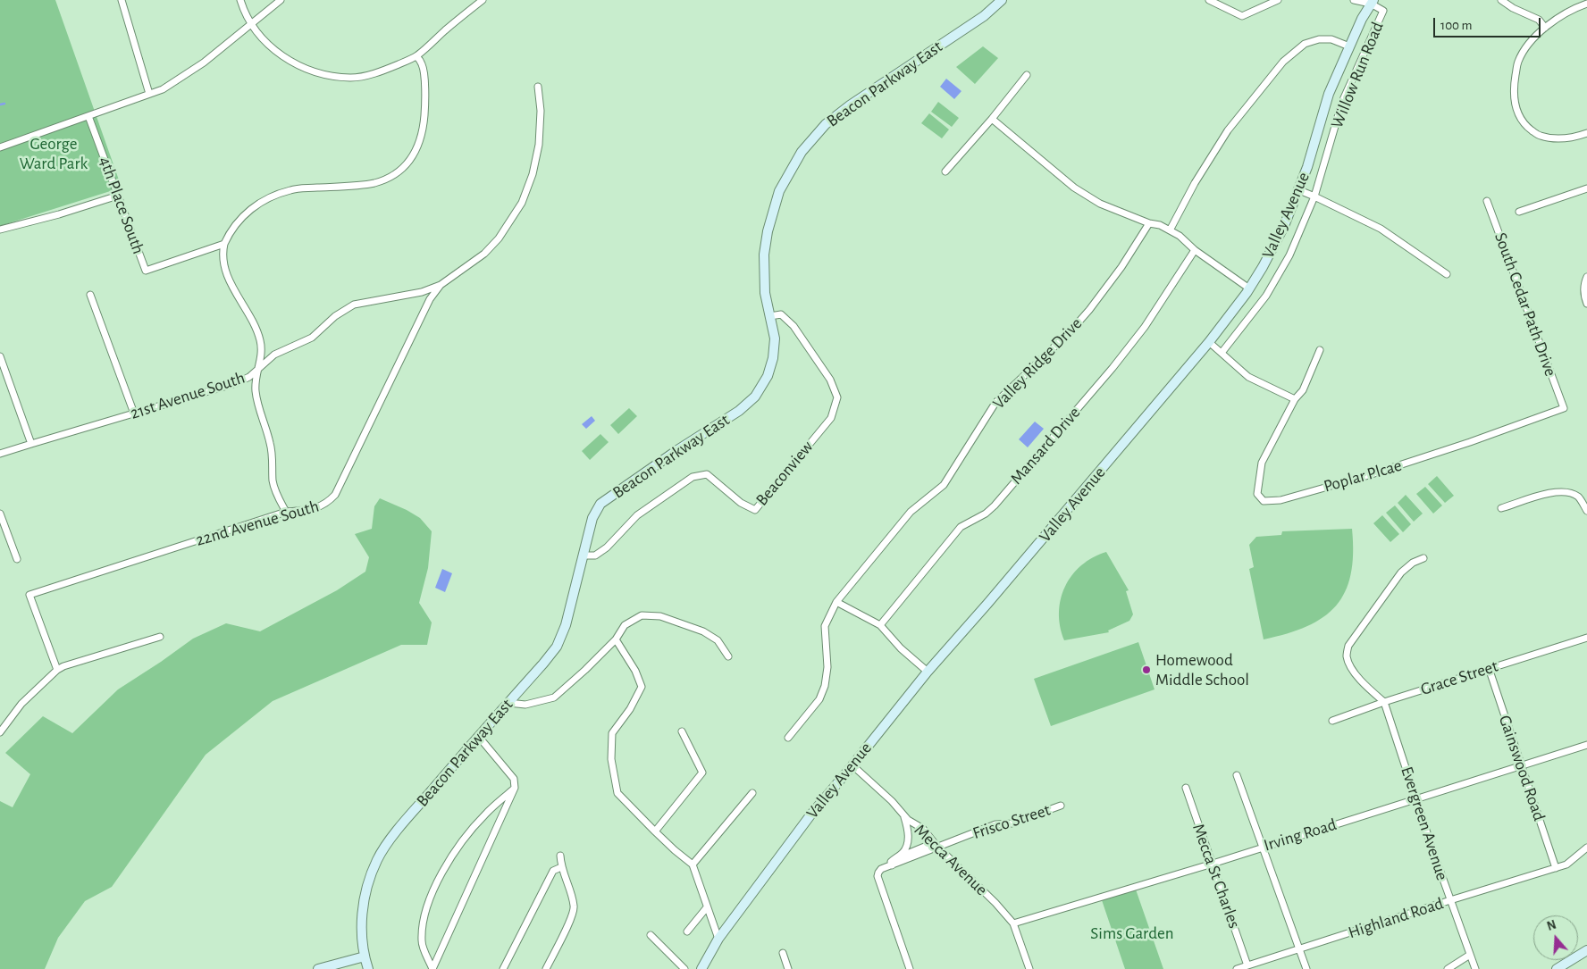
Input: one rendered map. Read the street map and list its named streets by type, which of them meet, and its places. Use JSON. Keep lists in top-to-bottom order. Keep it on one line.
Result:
{"streets":{"street":["Willow Run Road","Beacon Parkway East","4th Place South","Valley Avenue","South Cedar Path Drive","Valley Ridge Drive","21st Avenue South","Mansard Drive","Beaconview","Poplar Plcae","22nd Avenue South","Grace Street","Gainswood Road","Frisco Street","Evergreen Avenue","Irving Road","Mecca Avenue","Mecca St Charles","Highland Road"]},"crossings":[["Willow Run Road","Valley Avenue"],["Beacon Parkway East","Beaconview"],["Valley Avenue","Mecca Avenue"],["South Cedar Path Drive","Poplar Plcae"],["21st Avenue South","22nd Avenue South"],["Grace Street","Gainswood Road"],["Grace Street","Evergreen Avenue"],["Gainswood Road","Irving Road"],["Gainswood Road","Highland Road"],["Frisco Street","Mecca Avenue"],["Evergreen Avenue","Irving Road"],["Evergreen Avenue","Highland Road"],["Irving Road","Mecca Avenue"],["Irving Road","Mecca St Charles"],["Mecca St Charles","Highland Road"]],"parks":["George Ward Park","Sims Garden"],"places":["Homewood Middle School"],"scale_bar":"100 m","north":"top"}
